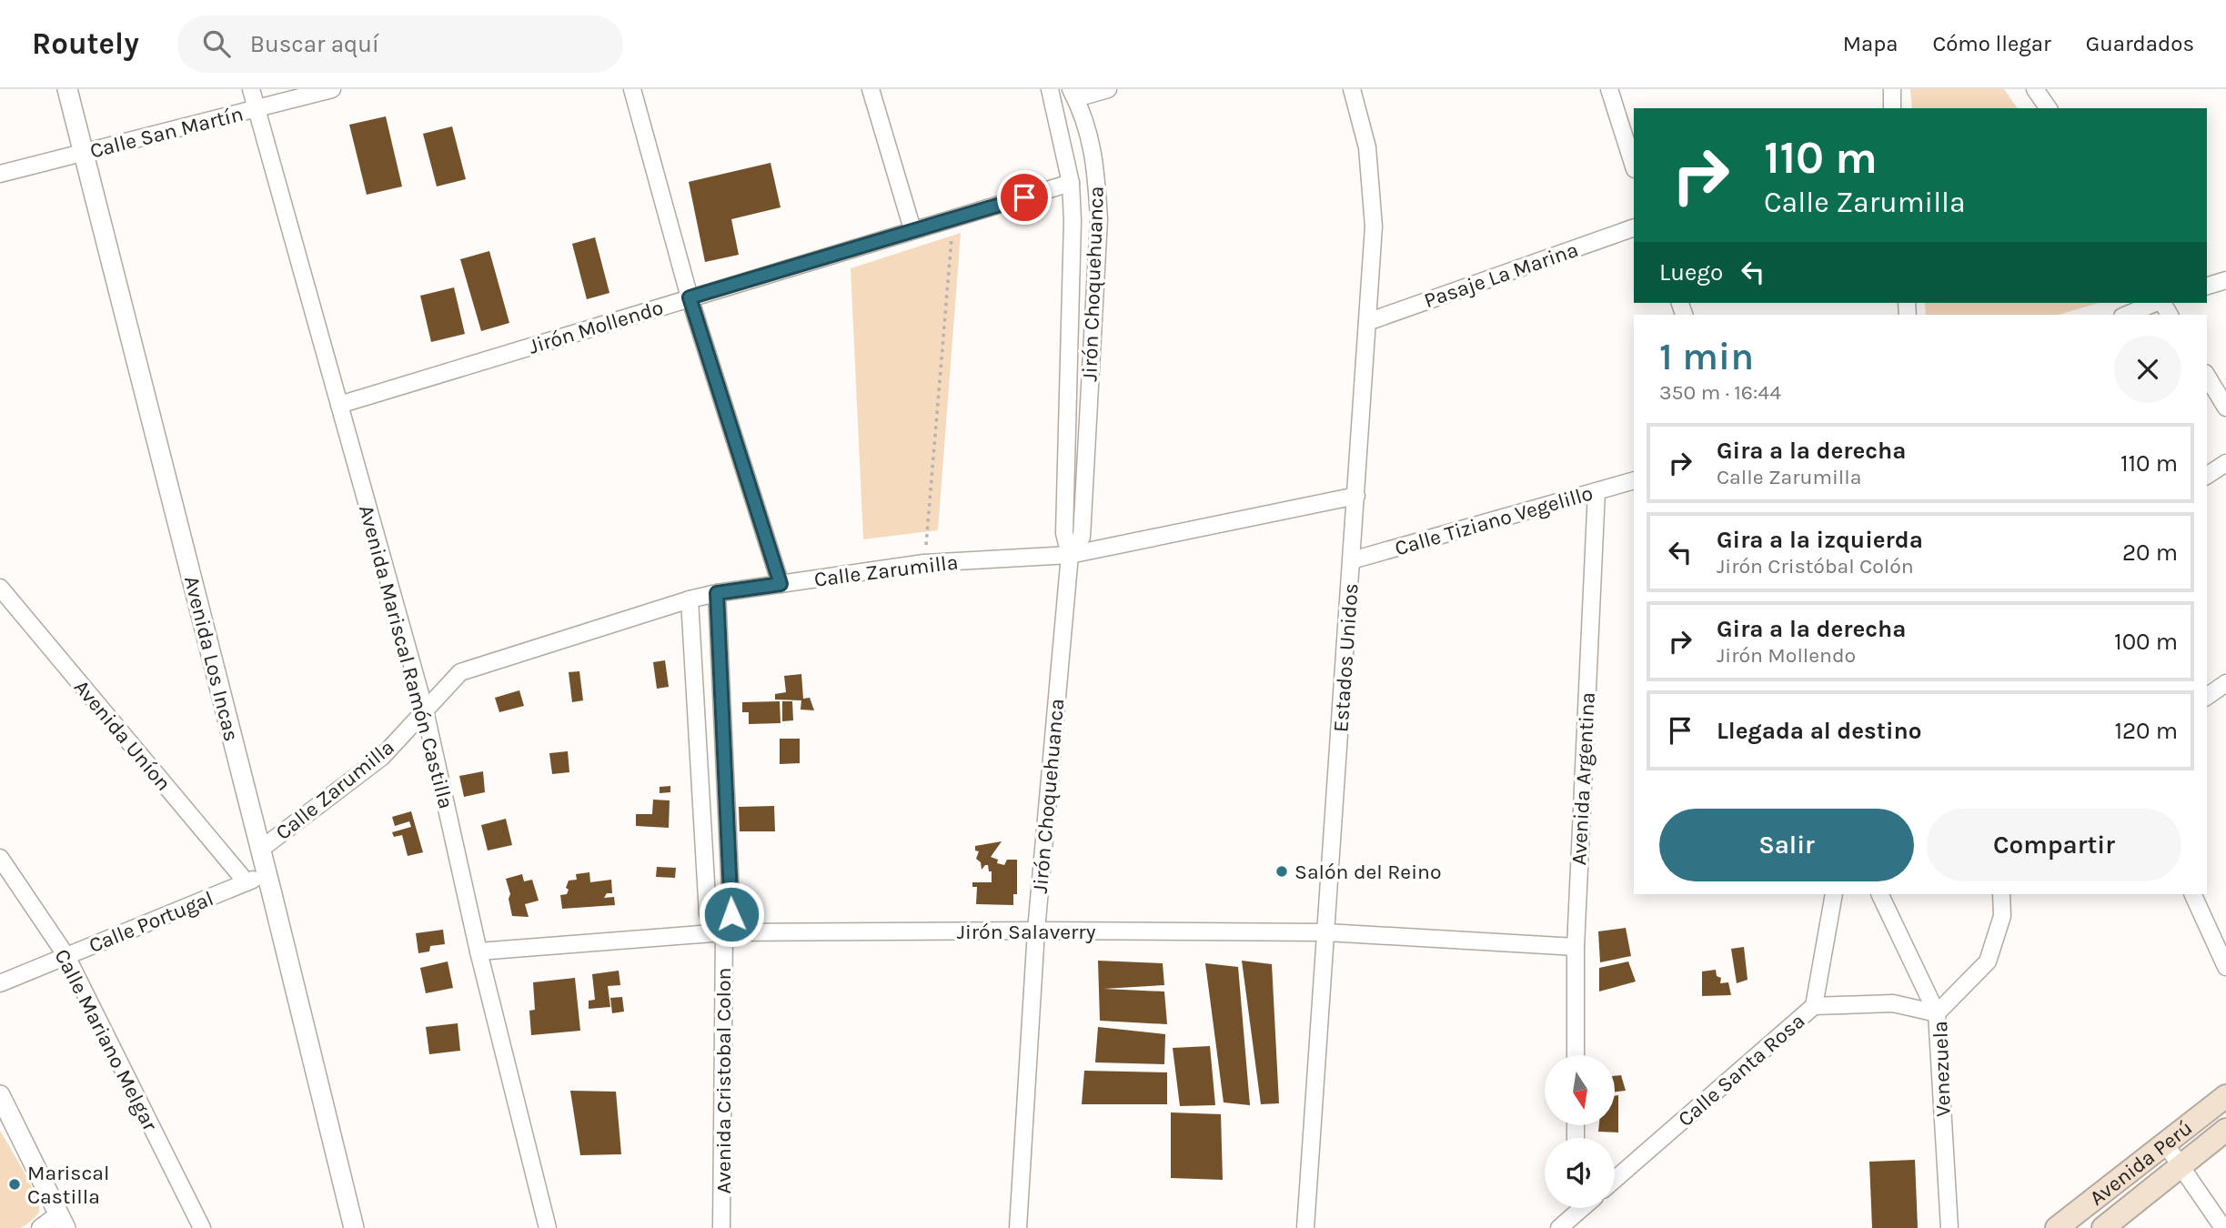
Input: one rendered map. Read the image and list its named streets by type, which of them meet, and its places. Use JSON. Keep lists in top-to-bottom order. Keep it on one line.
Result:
{"streets":{"main road":["Avenida Perú"],"street":["Calle San Martín","Pasaje La Marina","Jirón Choquehuanca","Jirón Mollendo","Calle Tiziano Vegelillo","Calle Zarumilla","Avenida Mariscal Ramón Castilla","Estados Unidos","Avenida Los Incas","Avenida Uníon","Avenida Argentina","Calle Portugal","Jirón Salaverry","Calle Mariano Melgar","Venezuela","Calle Santa Rosa","Avenida Cristobal Colon"]},"crossings":[["Calle San Martín","Avenida Mariscal Ramón Castilla"],["Calle San Martín","Avenida Los Incas"],["Pasaje La Marina","Estados Unidos"],["Jirón Choquehuanca","Jirón Mollendo"],["Jirón Choquehuanca","Calle Zarumilla"],["Jirón Choquehuanca","Jirón Salaverry"],["Jirón Mollendo","Avenida Mariscal Ramón Castilla"],["Calle Tiziano Vegelillo","Estados Unidos"],["Calle Tiziano Vegelillo","Avenida Argentina"],["Calle Zarumilla","Avenida Mariscal Ramón Castilla"],["Calle Zarumilla","Estados Unidos"],["Calle Zarumilla","Avenida Los Incas"],["Calle Zarumilla","Avenida Cristobal Colon"],["Avenida Mariscal Ramón Castilla","Jirón Salaverry"],["Estados Unidos","Jirón Salaverry"],["Avenida Los Incas","Calle Portugal"],["Avenida Uníon","Calle Portugal"],["Avenida Argentina","Jirón Salaverry"],["Calle Portugal","Calle Mariano Melgar"],["Jirón Salaverry","Avenida Cristobal Colon"],["Venezuela","Calle Santa Rosa"]],"places":["Salón del Reino","Mariscal Castilla"],"north":"bottom","page":{"header":"Routely","search":"Buscar aquí","nav":["Mapa","Cómo llegar","Guardados"],"turn":["110 m","Calle Zarumilla"],"then":"Luego","heading":["1 min","350 m · 16:44"],"list":[{"name":"Gira a la derecha","note":"Calle Zarumilla","value":"110 m"},{"name":"Gira a la izquierda","note":"Jirón Cristóbal Colón","value":"20 m"},{"name":"Gira a la derecha","note":"Jirón Mollendo","value":"100 m"},{"name":"Llegada al destino","value":"120 m"}],"buttons":["Salir","Compartir"]}}
